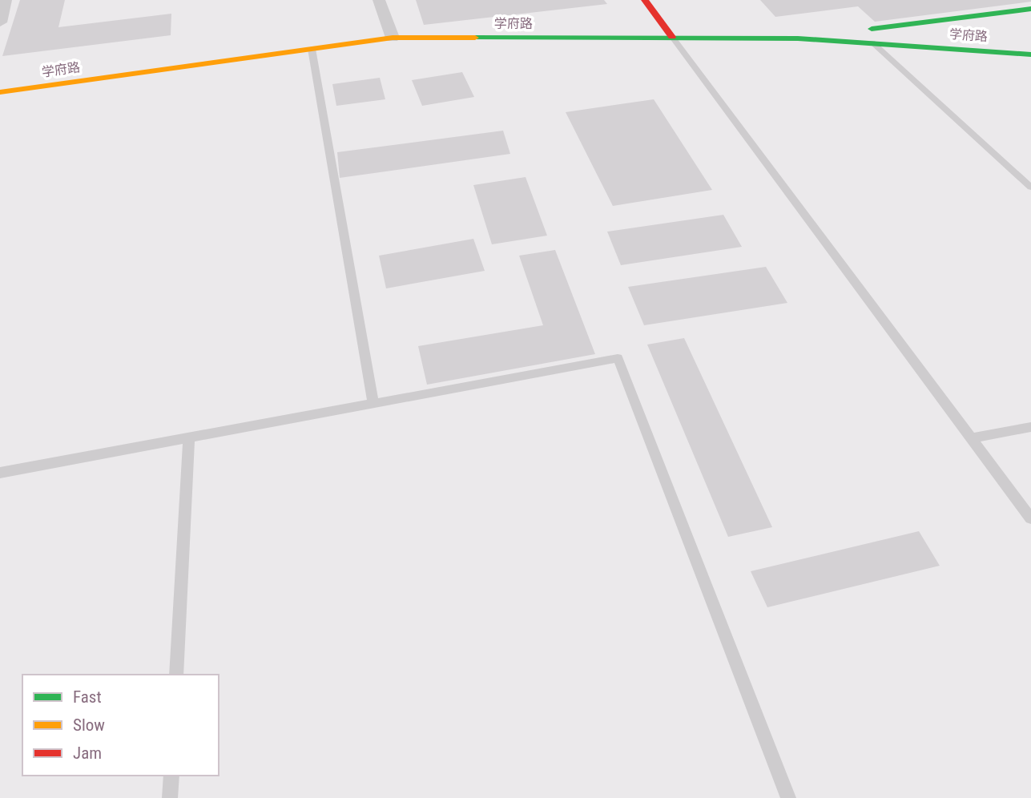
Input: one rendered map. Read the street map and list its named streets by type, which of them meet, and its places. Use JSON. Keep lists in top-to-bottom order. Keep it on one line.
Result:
{"streets":{"street":["学府路"]},"legend":["Fast","Slow","Jam"]}
